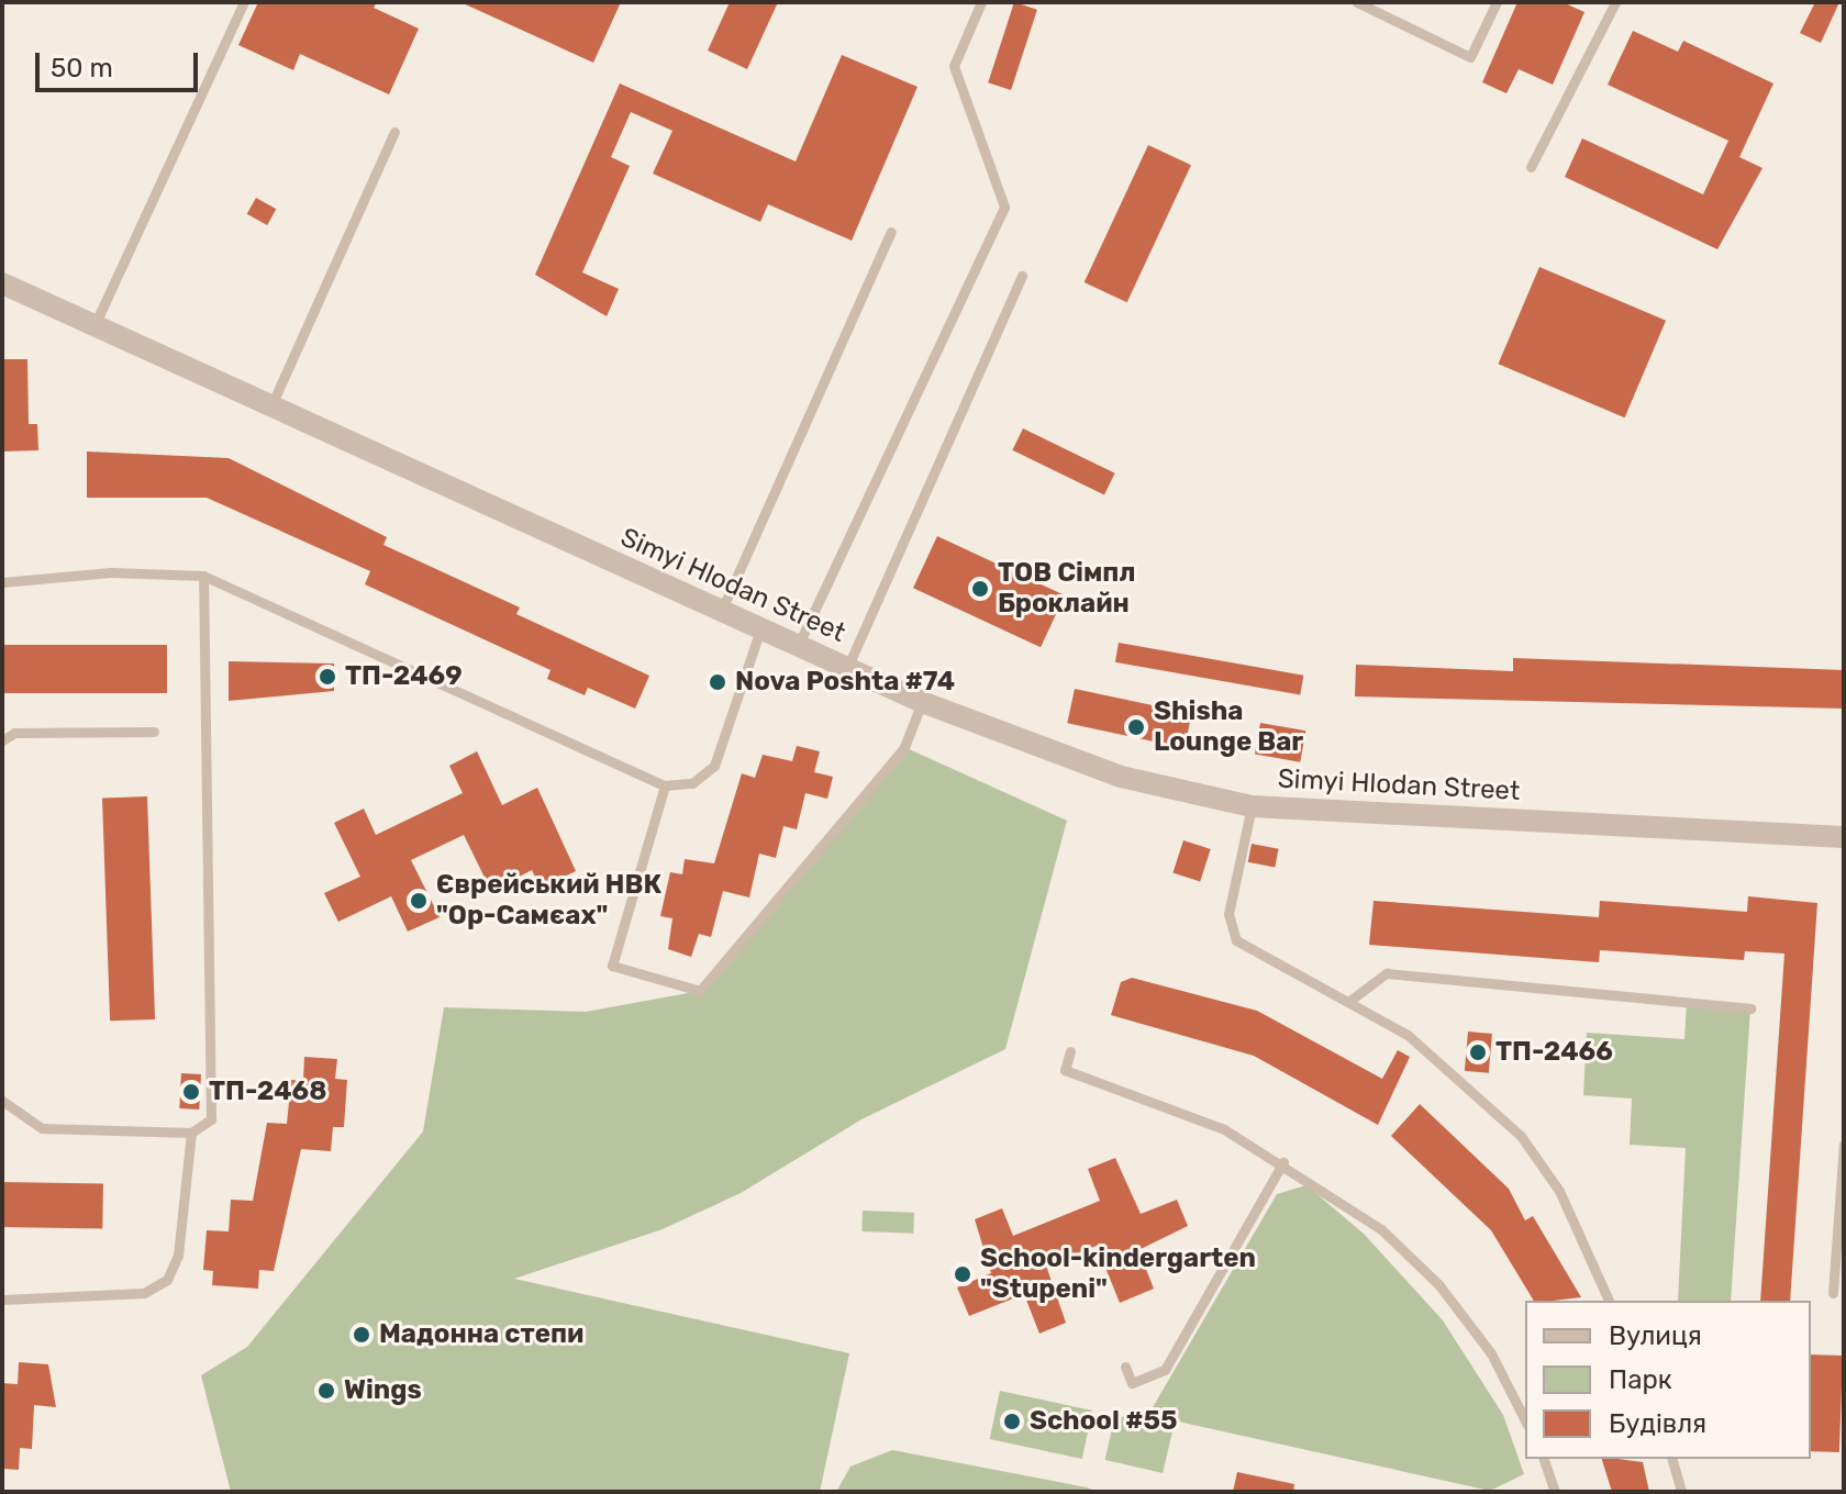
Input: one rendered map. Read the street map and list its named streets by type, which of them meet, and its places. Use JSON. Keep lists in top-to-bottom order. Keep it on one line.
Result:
{"streets":{"street":["Simyi Hlodan Street"]},"places":["ТОВ Сімпл Броклайн","ТП-2469","Nova Poshta #74","Shisha Lounge Bar","Єврейський НВК \"Ор-Самєах\"","ТП-2466","ТП-2468","School-kindergarten \"Stupeni\"","Мадонна степи","Wings","School #55"],"legend":["Вулиця","Парк","Будівля"],"scale_bar":"50 m"}
